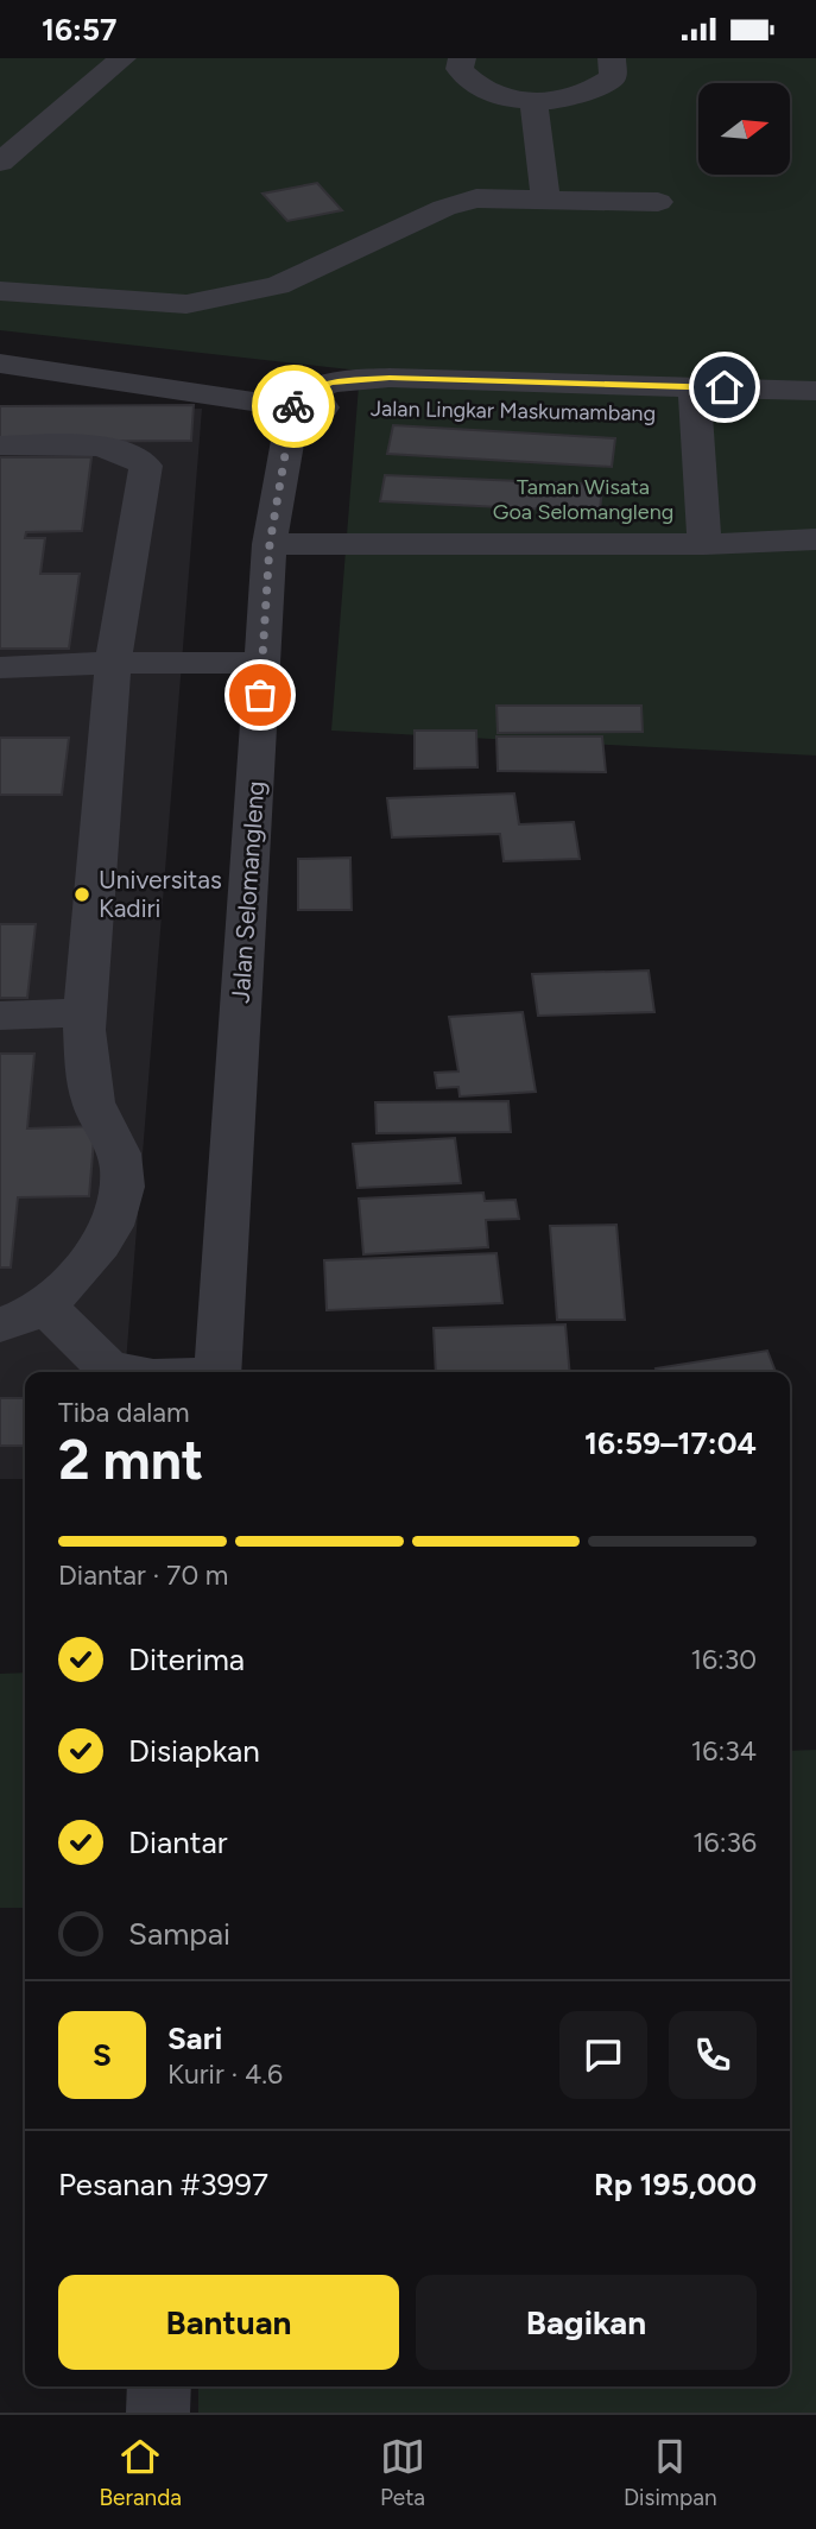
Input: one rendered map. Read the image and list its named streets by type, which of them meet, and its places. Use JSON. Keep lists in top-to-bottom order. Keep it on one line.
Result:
{"streets":{"street":["Jalan Lingkar Maskumambang","Jalan Selomangleng"]},"crossings":[["Jalan Lingkar Maskumambang","Jalan Selomangleng"]],"parks":["Taman Wisata Goa Selomangleng"],"places":["Universitas Kadiri"],"north":"right","page":{"status":"16:57","heading":["2 mnt","Tiba dalam","16:59–17:04"],"panel":["Sari","Kurir · 4.6","Pesanan #3997","Rp 195,000"],"bar":"Diantar · 70 m","list":[["Diterima","16:30"],["Disiapkan","16:34"],["Diantar","16:36"],"Sampai"],"round":"S","buttons":["Bantuan","Bagikan"],"tabs":["Beranda","Peta","Disimpan"]}}
